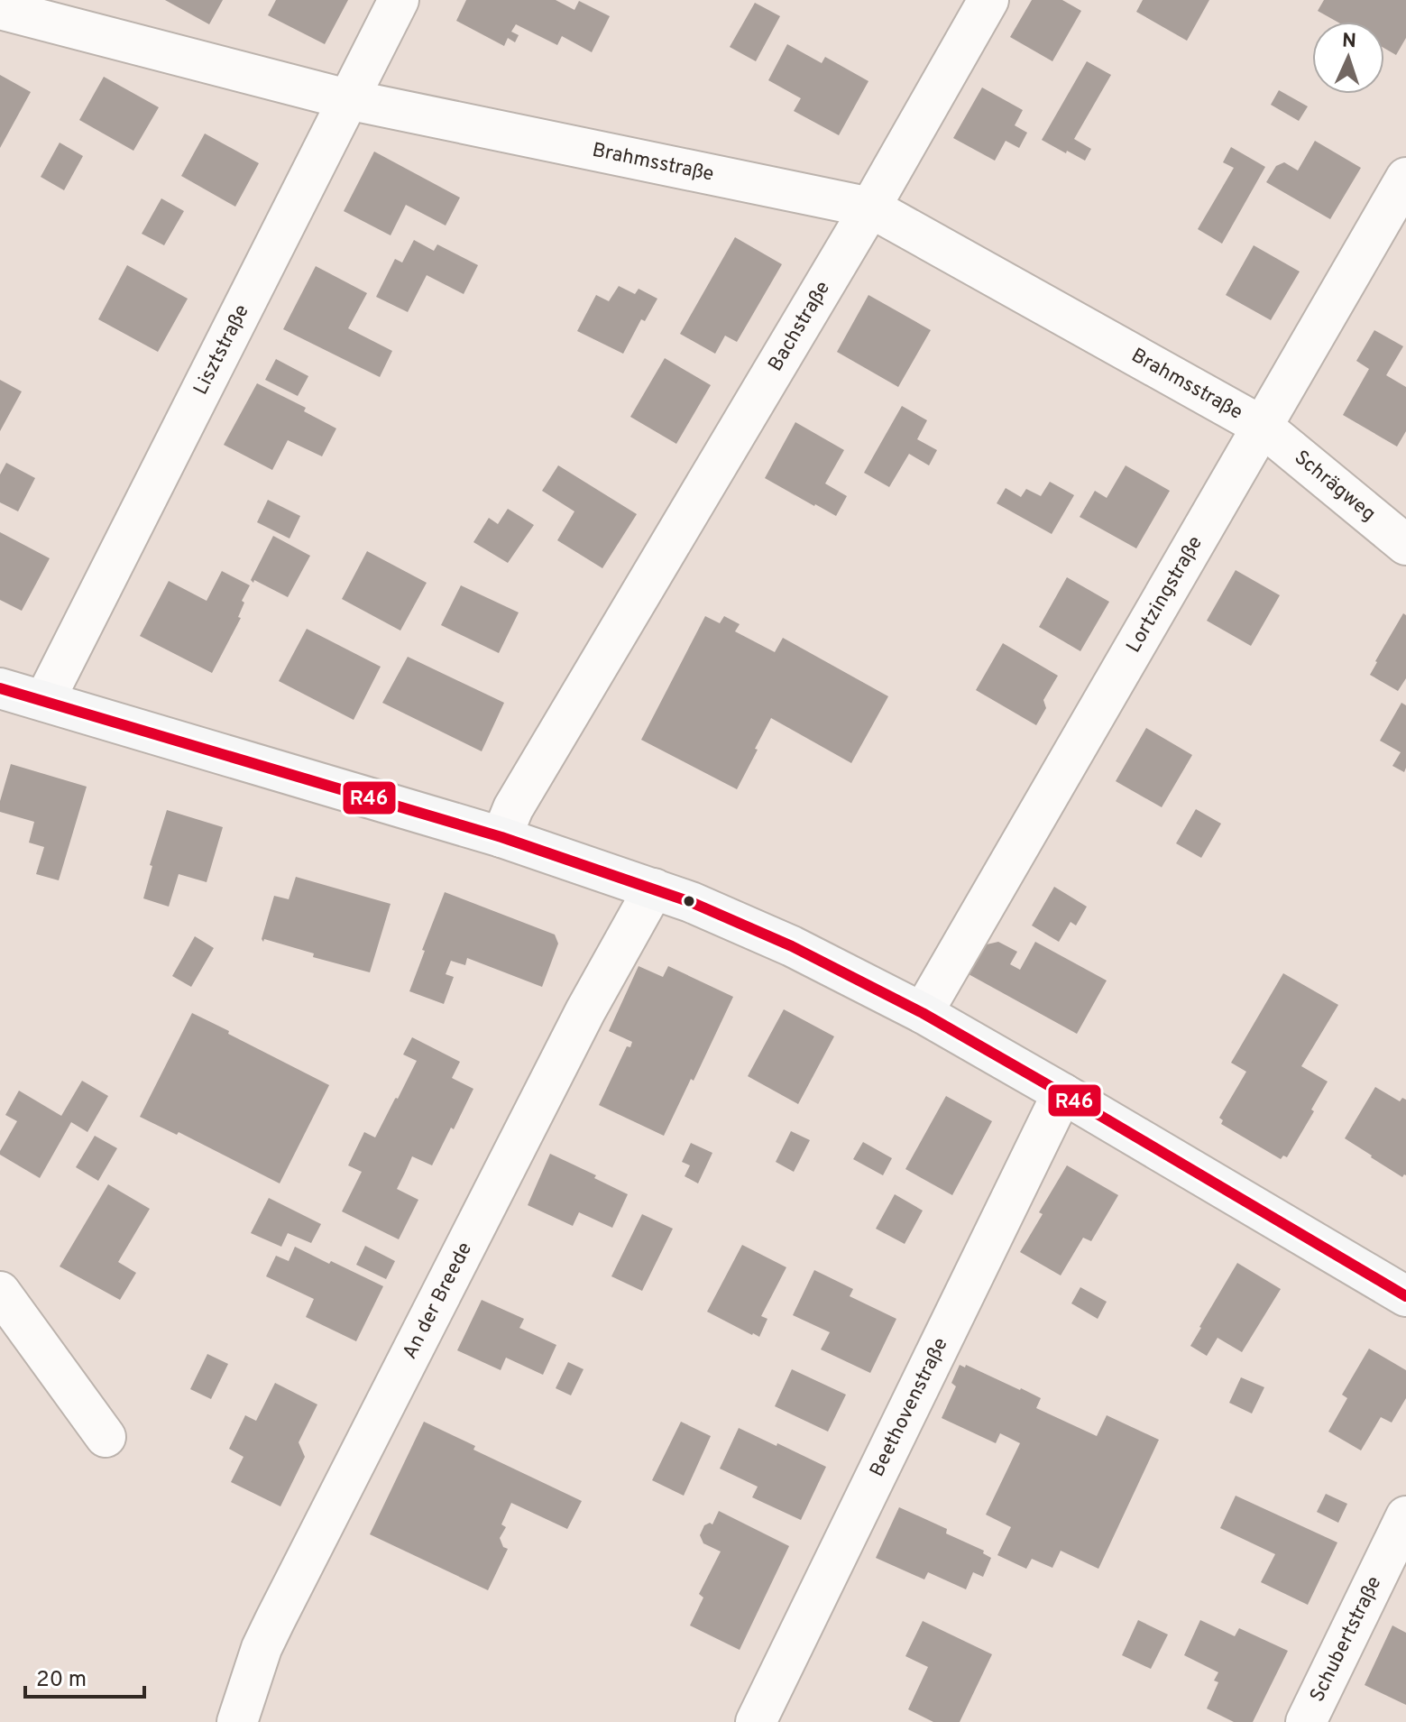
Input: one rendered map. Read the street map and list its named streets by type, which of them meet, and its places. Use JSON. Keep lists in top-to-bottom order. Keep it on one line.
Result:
{"streets":{"street":["Brahmsstraße","Bachstraße","Lisztstraße","Schrägweg","Lortzingstraße","An der Breede","Beethovenstraße","Schubertstraße"]},"crossings":[["Brahmsstraße","Bachstraße"],["Brahmsstraße","Lisztstraße"],["Brahmsstraße","Schrägweg"],["Brahmsstraße","Lortzingstraße"],["Schrägweg","Lortzingstraße"]],"lines":["transit line R46"],"scale_bar":"20 m","north":"top"}
